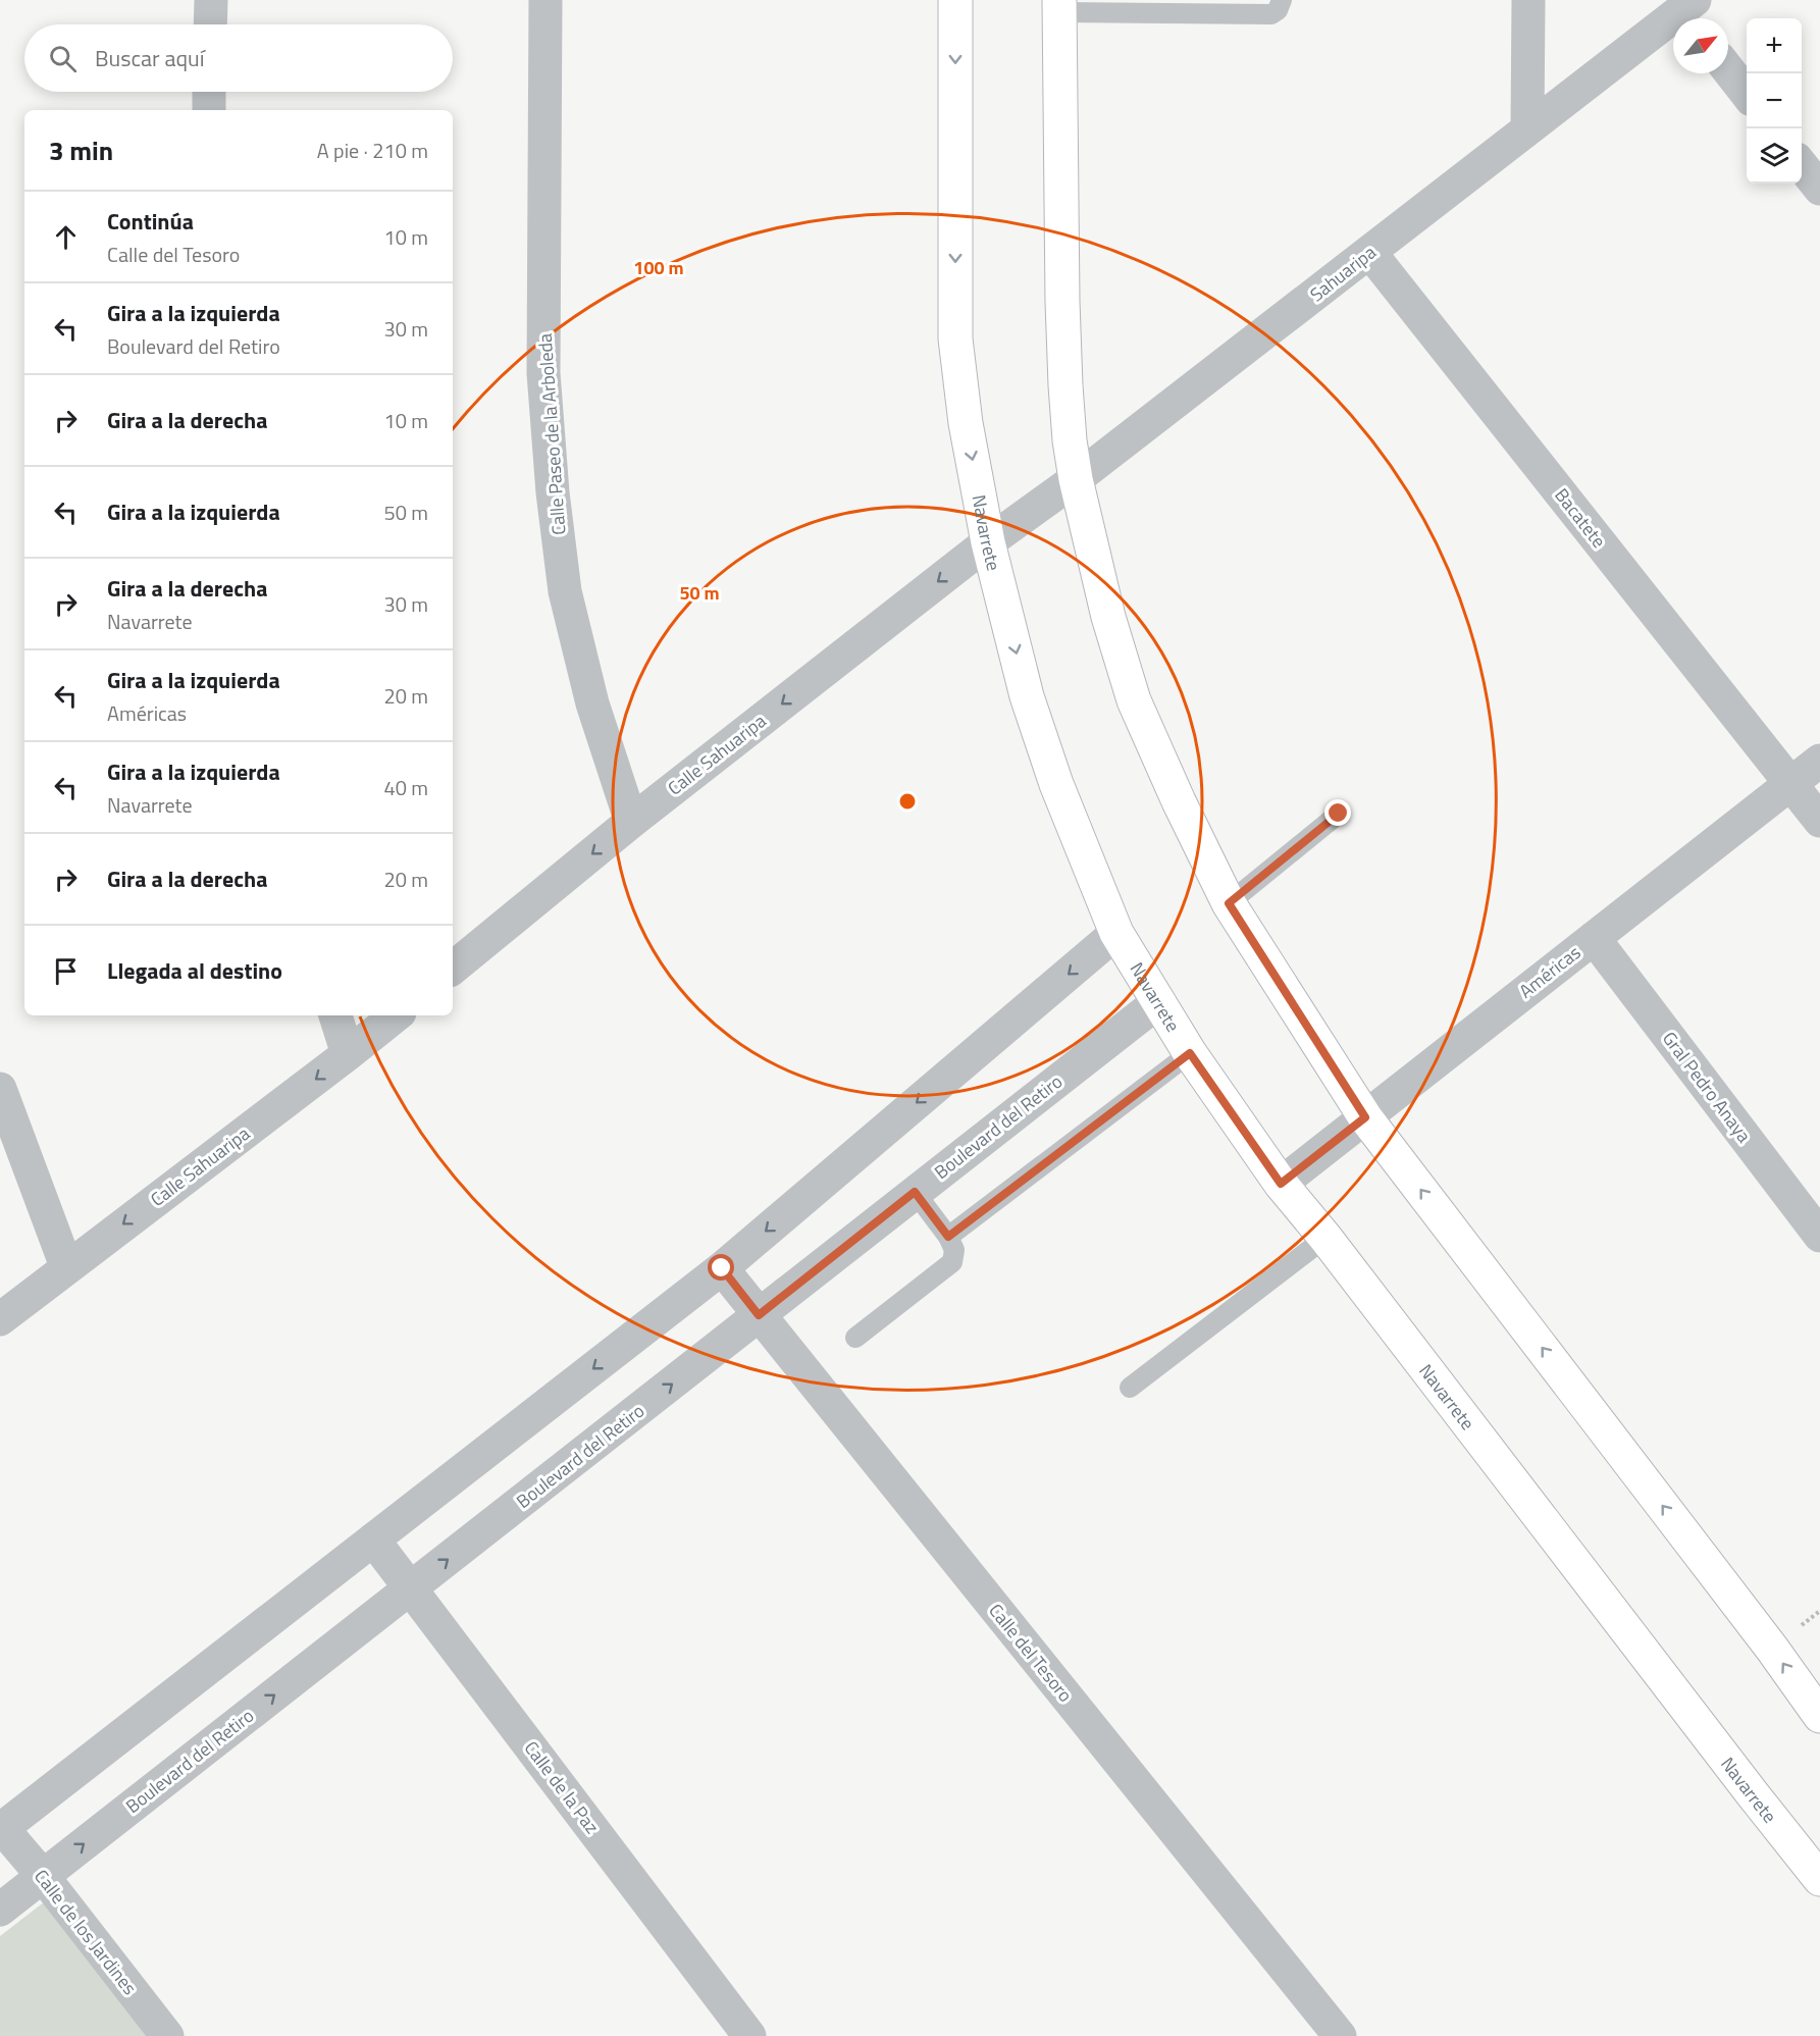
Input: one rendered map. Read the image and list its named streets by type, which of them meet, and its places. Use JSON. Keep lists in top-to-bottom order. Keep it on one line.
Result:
{"streets":{"main road":["Navarrete"],"street":["Sahuaripa","Calle Paseo de la Arboleda","Bacatete","Calle Sahuaripa","Américas","Gral Pedro Anaya","Boulevard del Retiro","Calle del Tesoro","Calle de la Paz","Calle de los Jardines"]},"crossings":[["Sahuaripa","Bacatete"],["Sahuaripa","Navarrete"],["Sahuaripa","Calle Sahuaripa"],["Calle Paseo de la Arboleda","Calle Sahuaripa"],["Bacatete","Américas"],["Navarrete","Calle Sahuaripa"],["Navarrete","Américas"],["Navarrete","Boulevard del Retiro"],["Américas","Gral Pedro Anaya"],["Boulevard del Retiro","Calle del Tesoro"],["Boulevard del Retiro","Calle de la Paz"],["Boulevard del Retiro","Calle de los Jardines"]],"one_way":["Calle Sahuaripa"],"north":"top right","page":{"map_buttons":["+","−"],"search":"Buscar aquí","heading":["3 min","A pie · 210 m"],"list":[["Continúa","Calle del Tesoro","10 m"],["Gira a la izquierda","Boulevard del Retiro","30 m"],["Gira a la derecha","10 m"],["Gira a la izquierda","50 m"],["Gira a la derecha","Navarrete","30 m"],["Gira a la izquierda","Américas","20 m"],["Gira a la izquierda","Navarrete","40 m"],["Gira a la derecha","20 m"],"Llegada al destino"]},"rings":["100 m","50 m"]}
